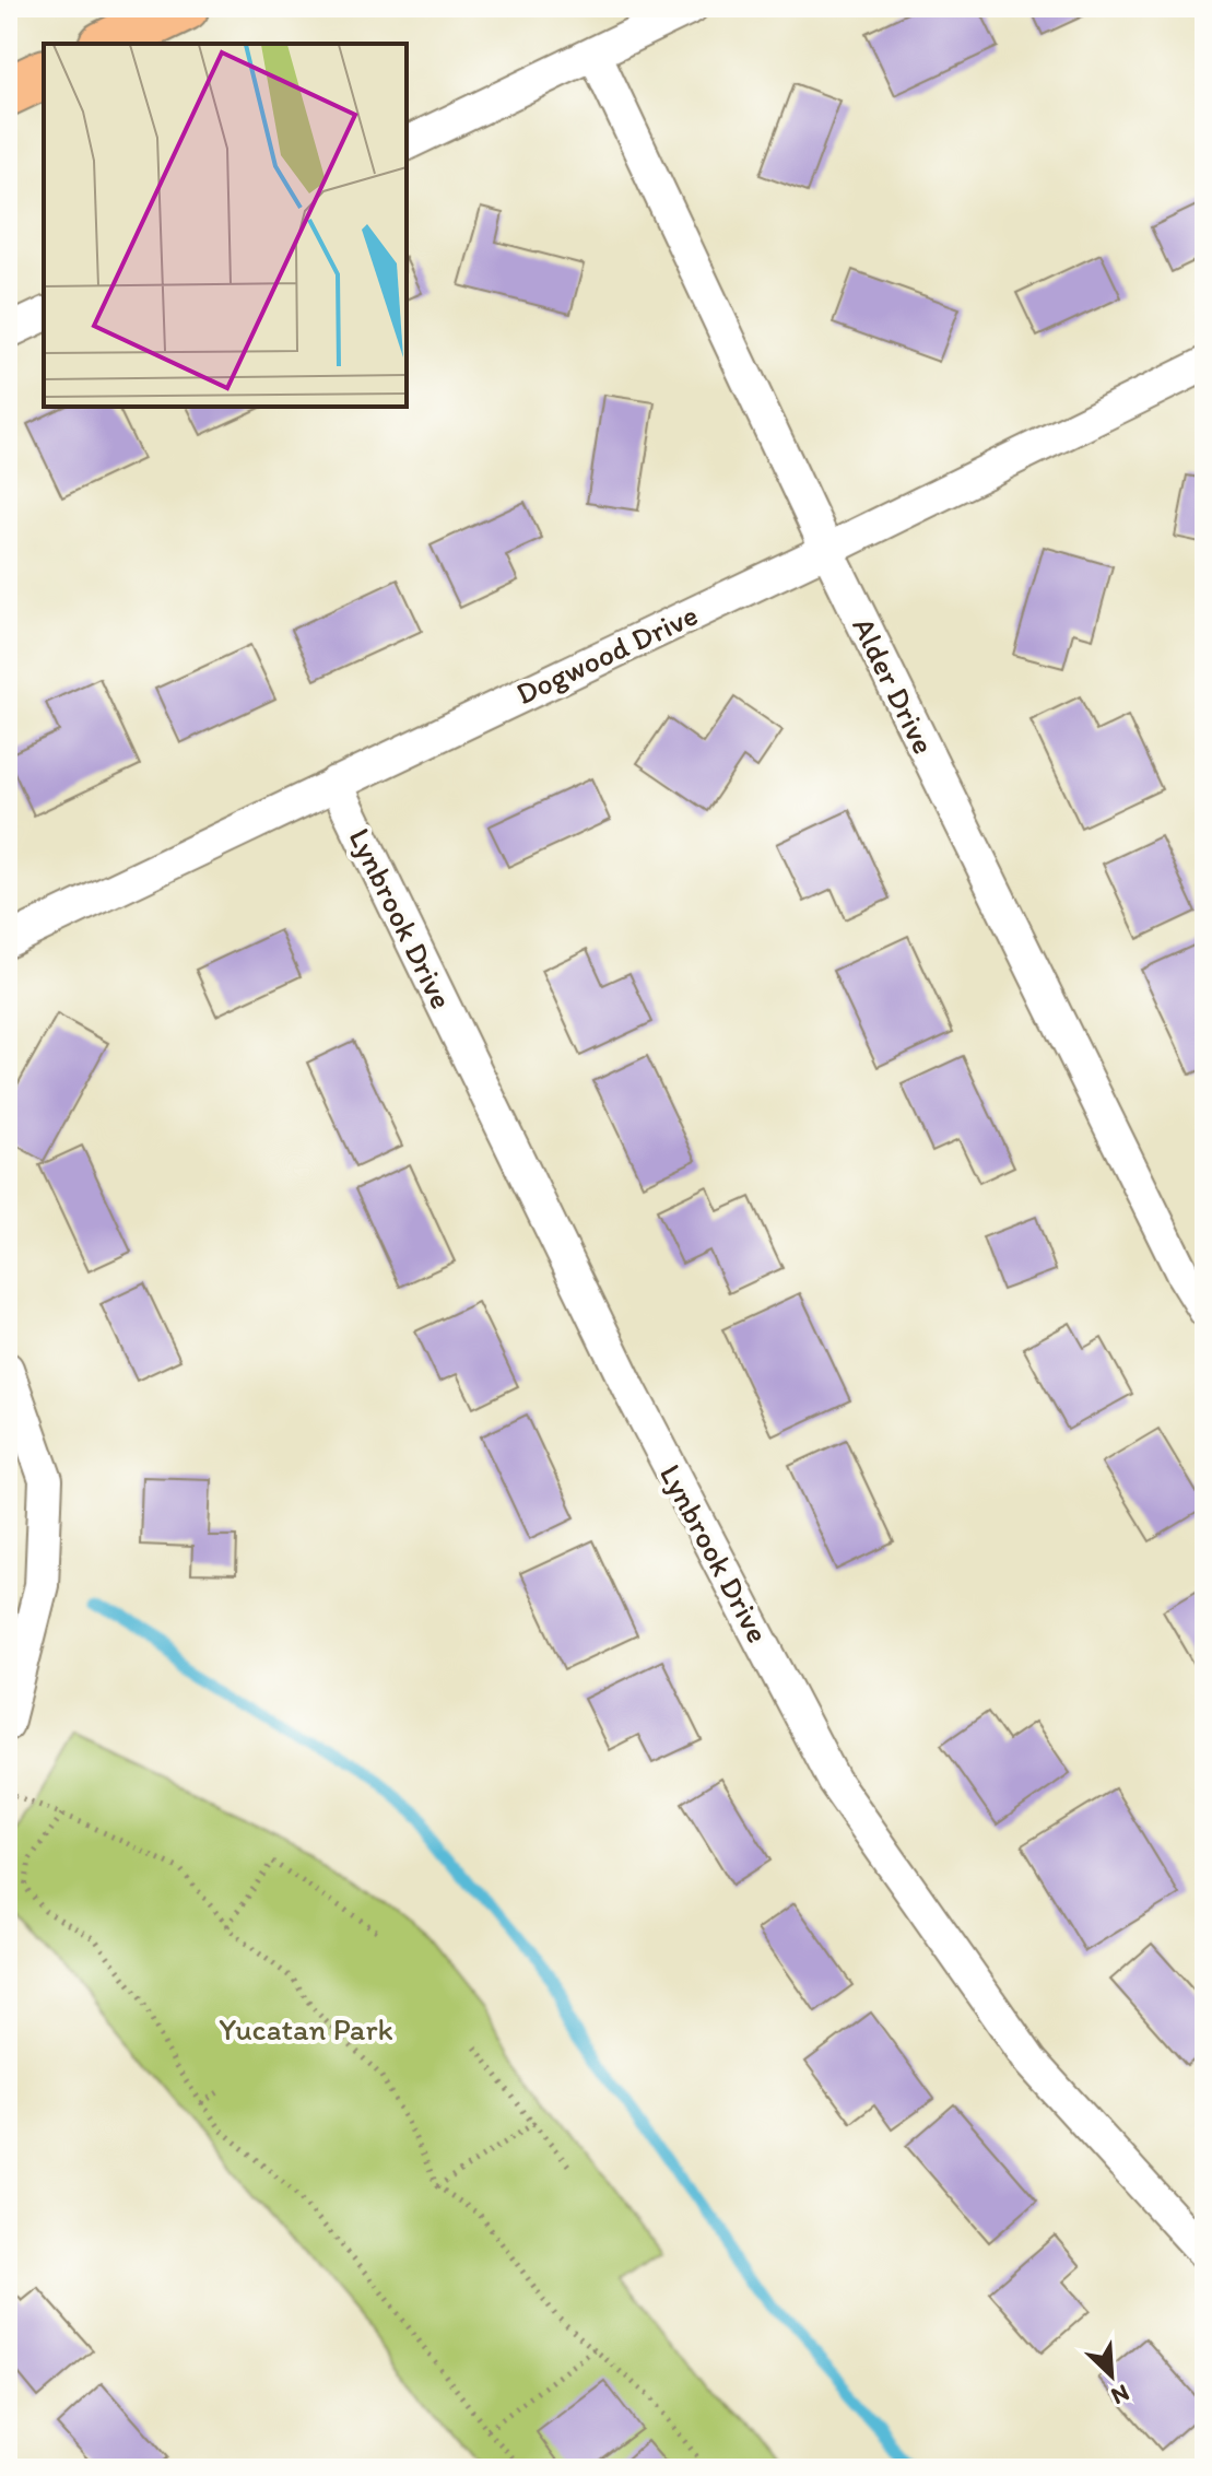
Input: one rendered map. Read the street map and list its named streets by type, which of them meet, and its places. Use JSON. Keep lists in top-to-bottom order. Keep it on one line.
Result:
{"streets":{"street":["Dogwood Drive","Alder Drive","Lynbrook Drive"]},"crossings":[["Dogwood Drive","Alder Drive"],["Dogwood Drive","Lynbrook Drive"]],"parks":["Yucatan Park"],"north":"bottom right"}
